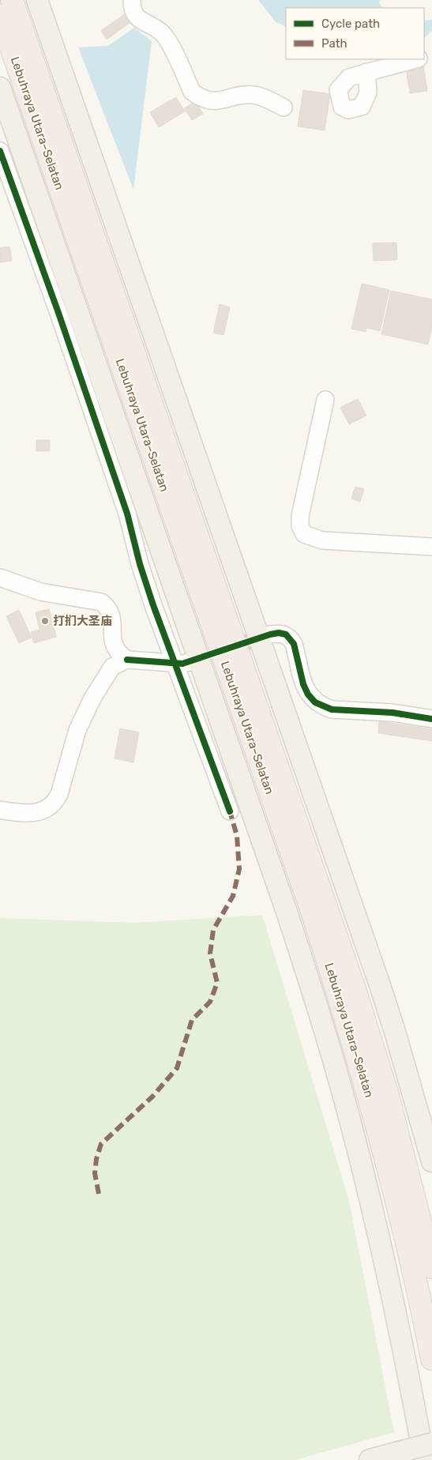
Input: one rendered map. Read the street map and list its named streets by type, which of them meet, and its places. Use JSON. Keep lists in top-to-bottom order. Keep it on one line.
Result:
{"streets":{"highway":["Lebuhraya Utara–Selatan"]},"places":["打扪大圣庙"],"legend":["Cycle path","Path"]}
